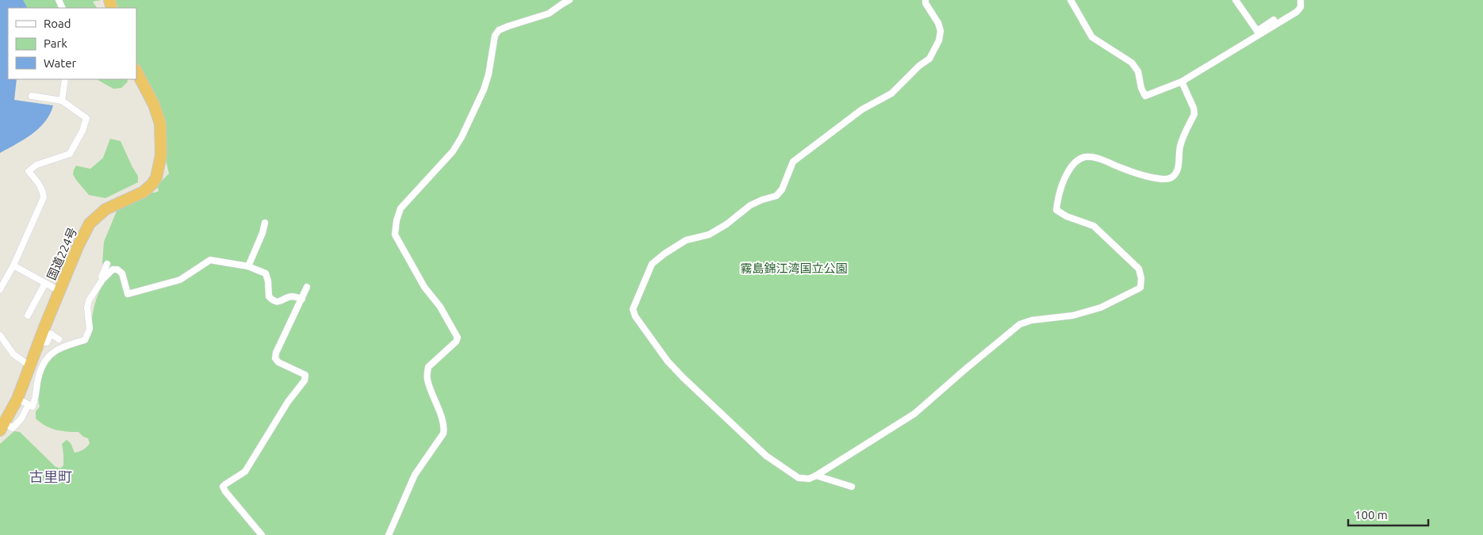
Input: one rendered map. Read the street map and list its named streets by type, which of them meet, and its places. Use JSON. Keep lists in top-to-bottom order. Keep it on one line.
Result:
{"streets":{"highway":["国道224号"]},"districts":["古里町"],"parks":["霧島錦江湾国立公園"],"legend":["Road","Park","Water"],"scale_bar":"100 m"}
